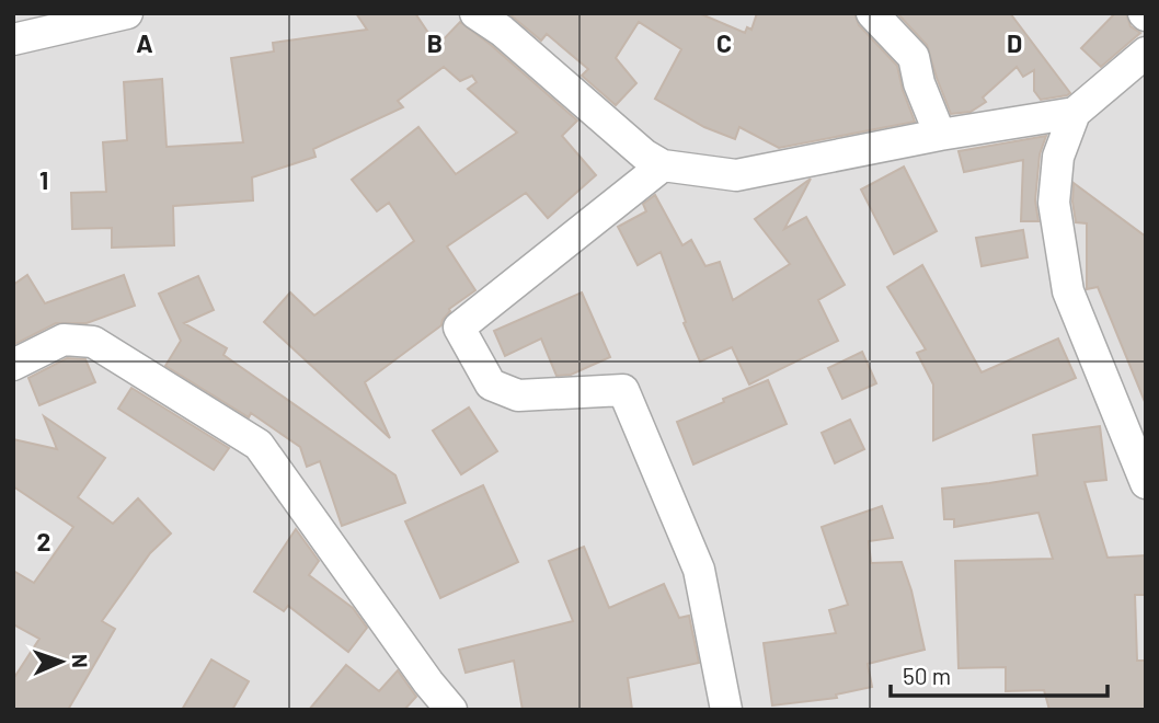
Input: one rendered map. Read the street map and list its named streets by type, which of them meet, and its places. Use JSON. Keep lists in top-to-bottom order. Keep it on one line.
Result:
{"scale_bar":"50 m","north":"right","grid":{"columns":["A","B","C","D"],"rows":["1","2"]}}
